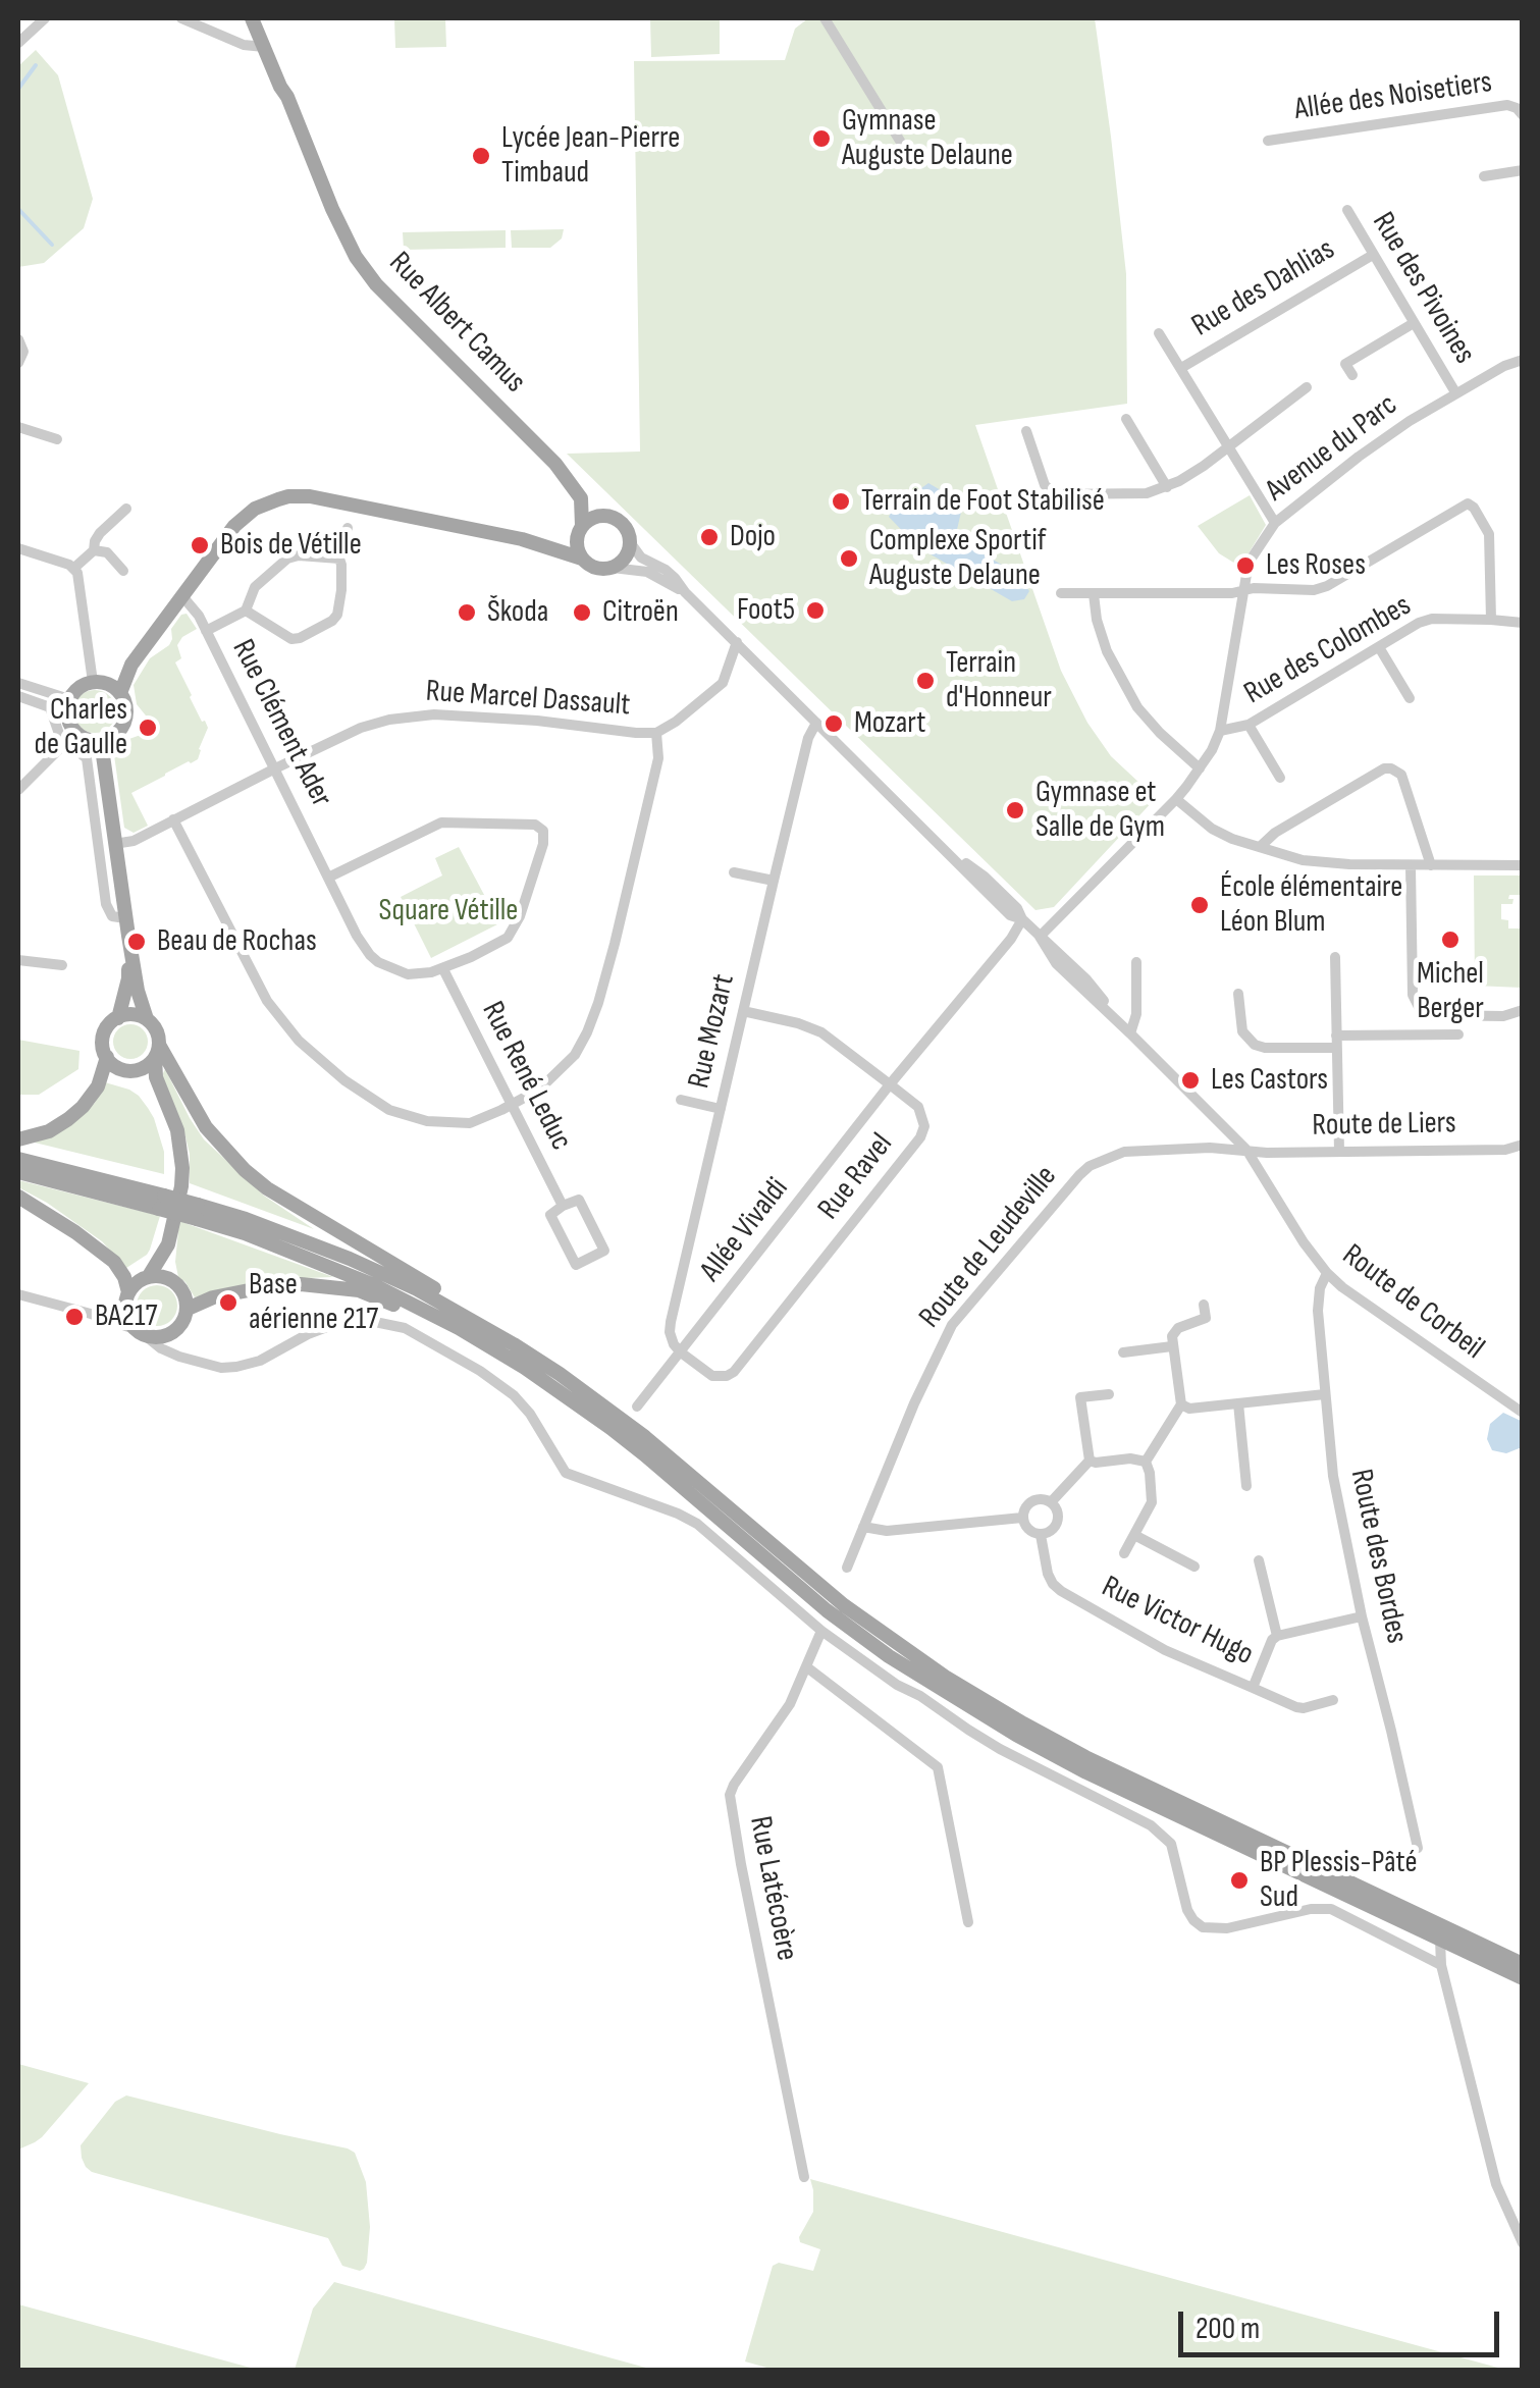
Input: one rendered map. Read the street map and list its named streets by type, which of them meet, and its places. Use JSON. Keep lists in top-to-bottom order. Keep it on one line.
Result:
{"streets":{"main road":["Rue Albert Camus"],"street":["Allée des Noisetiers","Rue des Dahlias","Rue des Pivoines","Avenue du Parc","Rue des Colombes","Rue Marcel Dassault","Rue Clément Ader","Rue Mozart","Rue René Leduc","Route de Liers","Rue Ravel","Allée Vivaldi","Route de Leudeville","Route de Corbeil","Route des Bordes","Rue Victor Hugo","Rue Latécoère"]},"crossings":[["Rue des Dahlias","Rue des Pivoines"],["Rue des Pivoines","Avenue du Parc"],["Rue Albert Camus","Route de Corbeil"],["Avenue du Parc","Rue des Colombes"],["Avenue du Parc","Route de Corbeil"],["Rue Marcel Dassault","Rue Clément Ader"],["Rue Marcel Dassault","Route de Corbeil"],["Rue Clément Ader","Rue René Leduc"],["Rue Mozart","Rue Ravel"],["Rue Mozart","Allée Vivaldi"],["Rue Mozart","Route de Corbeil"],["Route de Liers","Route de Leudeville"],["Route de Liers","Route de Corbeil"],["Rue Ravel","Allée Vivaldi"],["Route de Leudeville","Route de Corbeil"],["Route de Corbeil","Route des Bordes"],["Route des Bordes","Rue Victor Hugo"]],"parks":["Square Vétille"],"places":["Gymnase Auguste Delaune","Lycée Jean-Pierre Timbaud","Terrain de Foot Stabilisé","Dojo","Bois de Vétille","Complexe Sportif Auguste Delaune","Les Roses","Foot5","Škoda","Citroën","Terrain d'Honneur","Mozart","Charles de Gaulle","Gymnase et Salle de Gym","École élémentaire Léon Blum","Michel Berger","Beau de Rochas","Les Castors","Base aérienne 217","BA217","BP Plessis-Pâté Sud"],"scale_bar":"200 m"}
